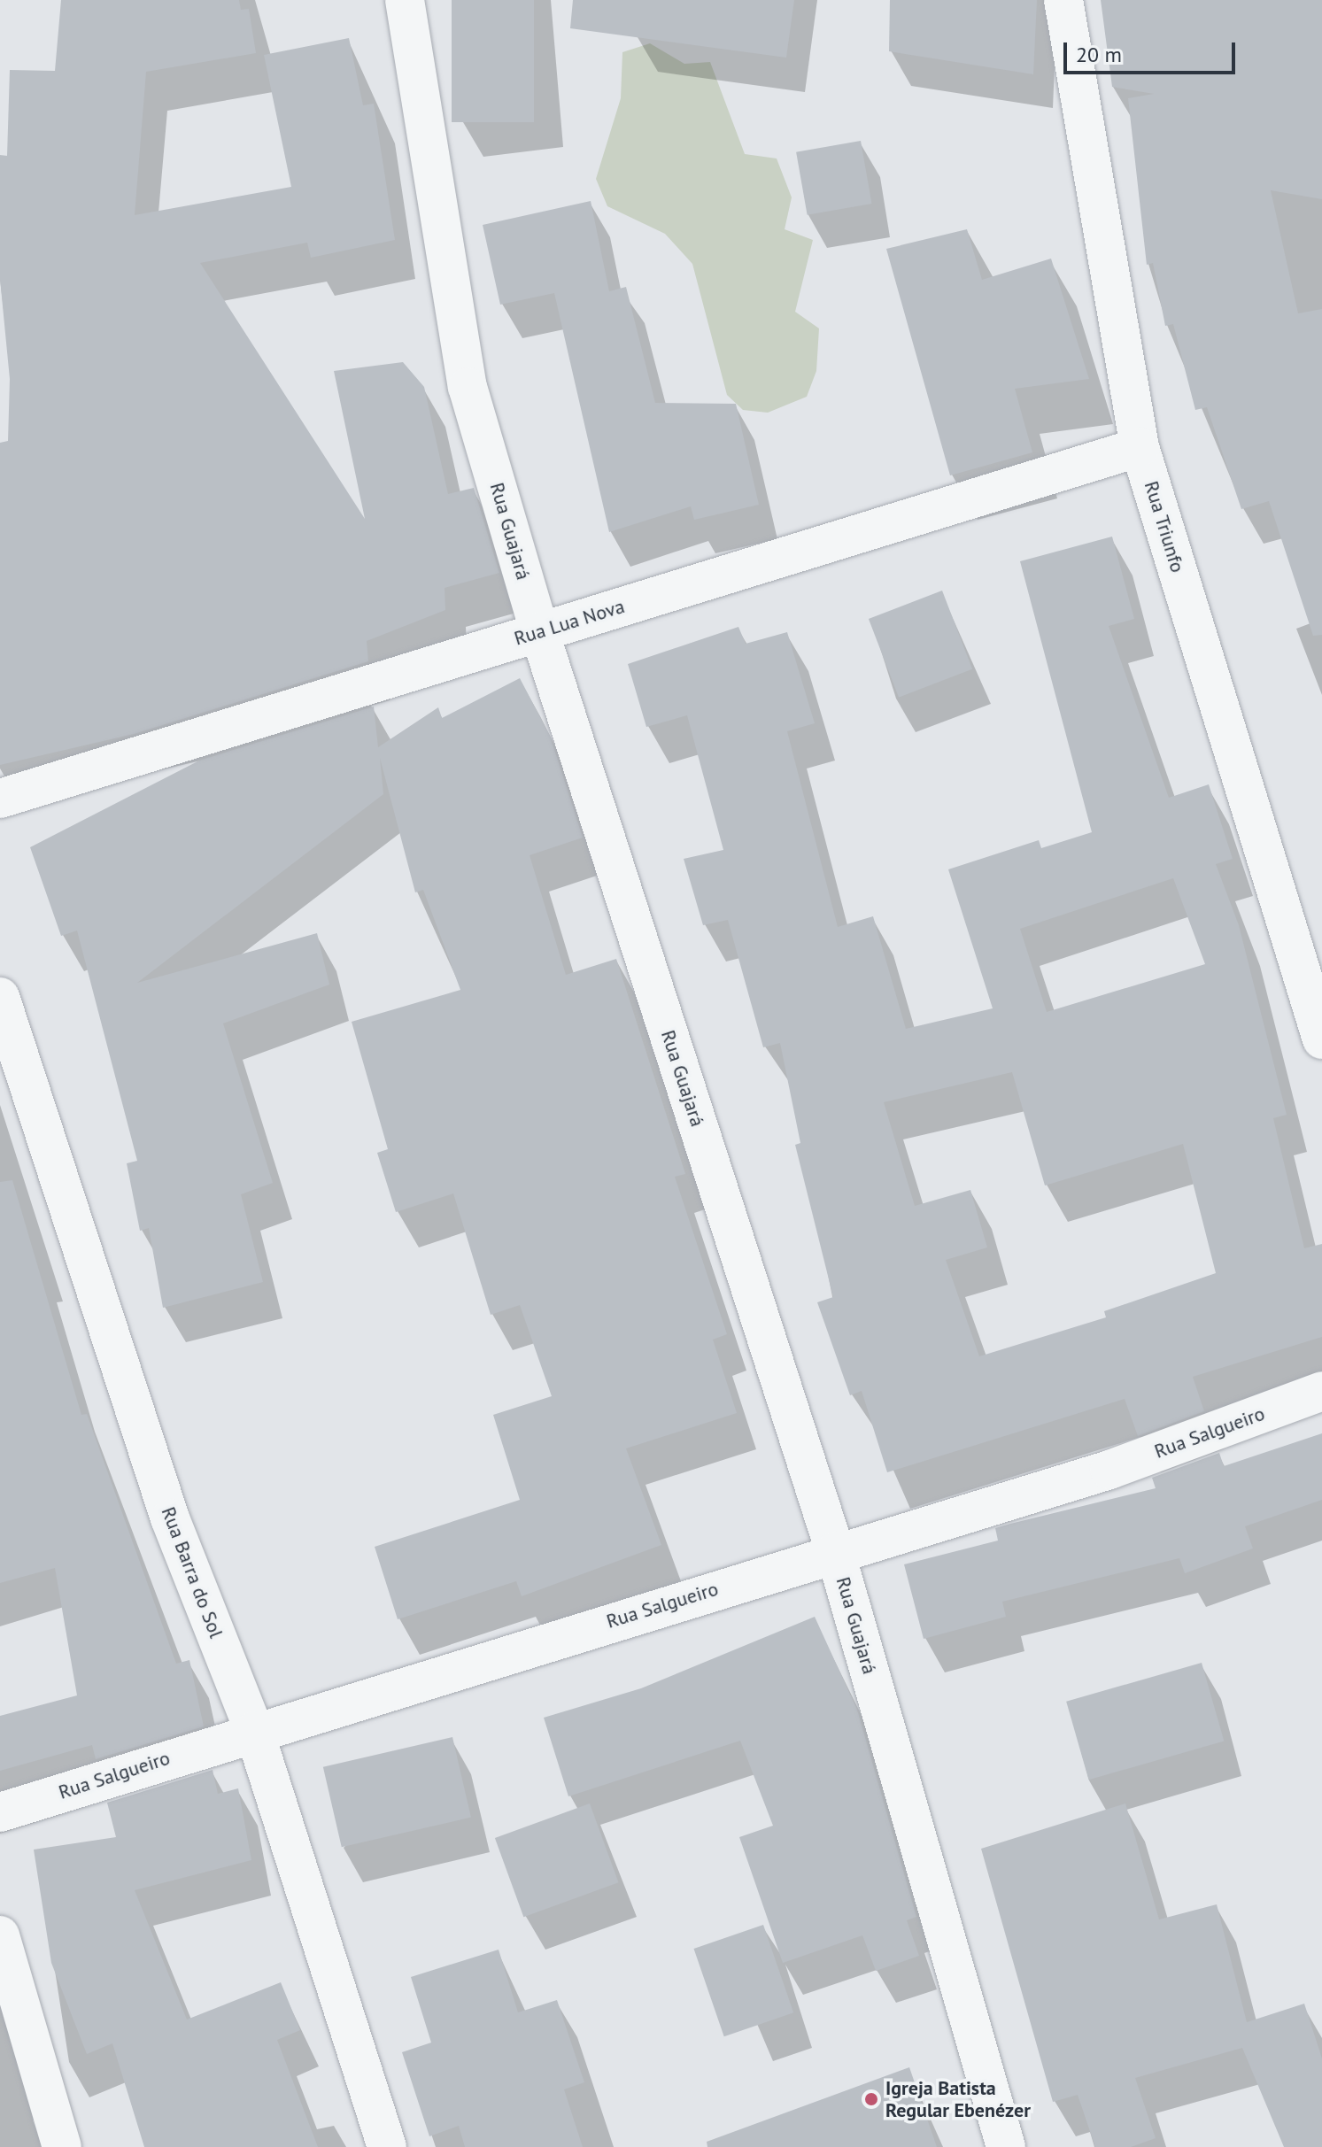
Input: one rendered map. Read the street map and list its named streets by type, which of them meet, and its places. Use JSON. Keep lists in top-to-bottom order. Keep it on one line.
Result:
{"streets":{"street":["Rua Triunfo","Rua Guajará","Rua Lua Nova","Rua Salgueiro","Rua Barra do Sol"]},"crossings":[["Rua Triunfo","Rua Lua Nova"],["Rua Guajará","Rua Lua Nova"],["Rua Guajará","Rua Salgueiro"],["Rua Salgueiro","Rua Barra do Sol"]],"places":["Igreja Batista Regular Ebenézer"],"scale_bar":"20 m"}
